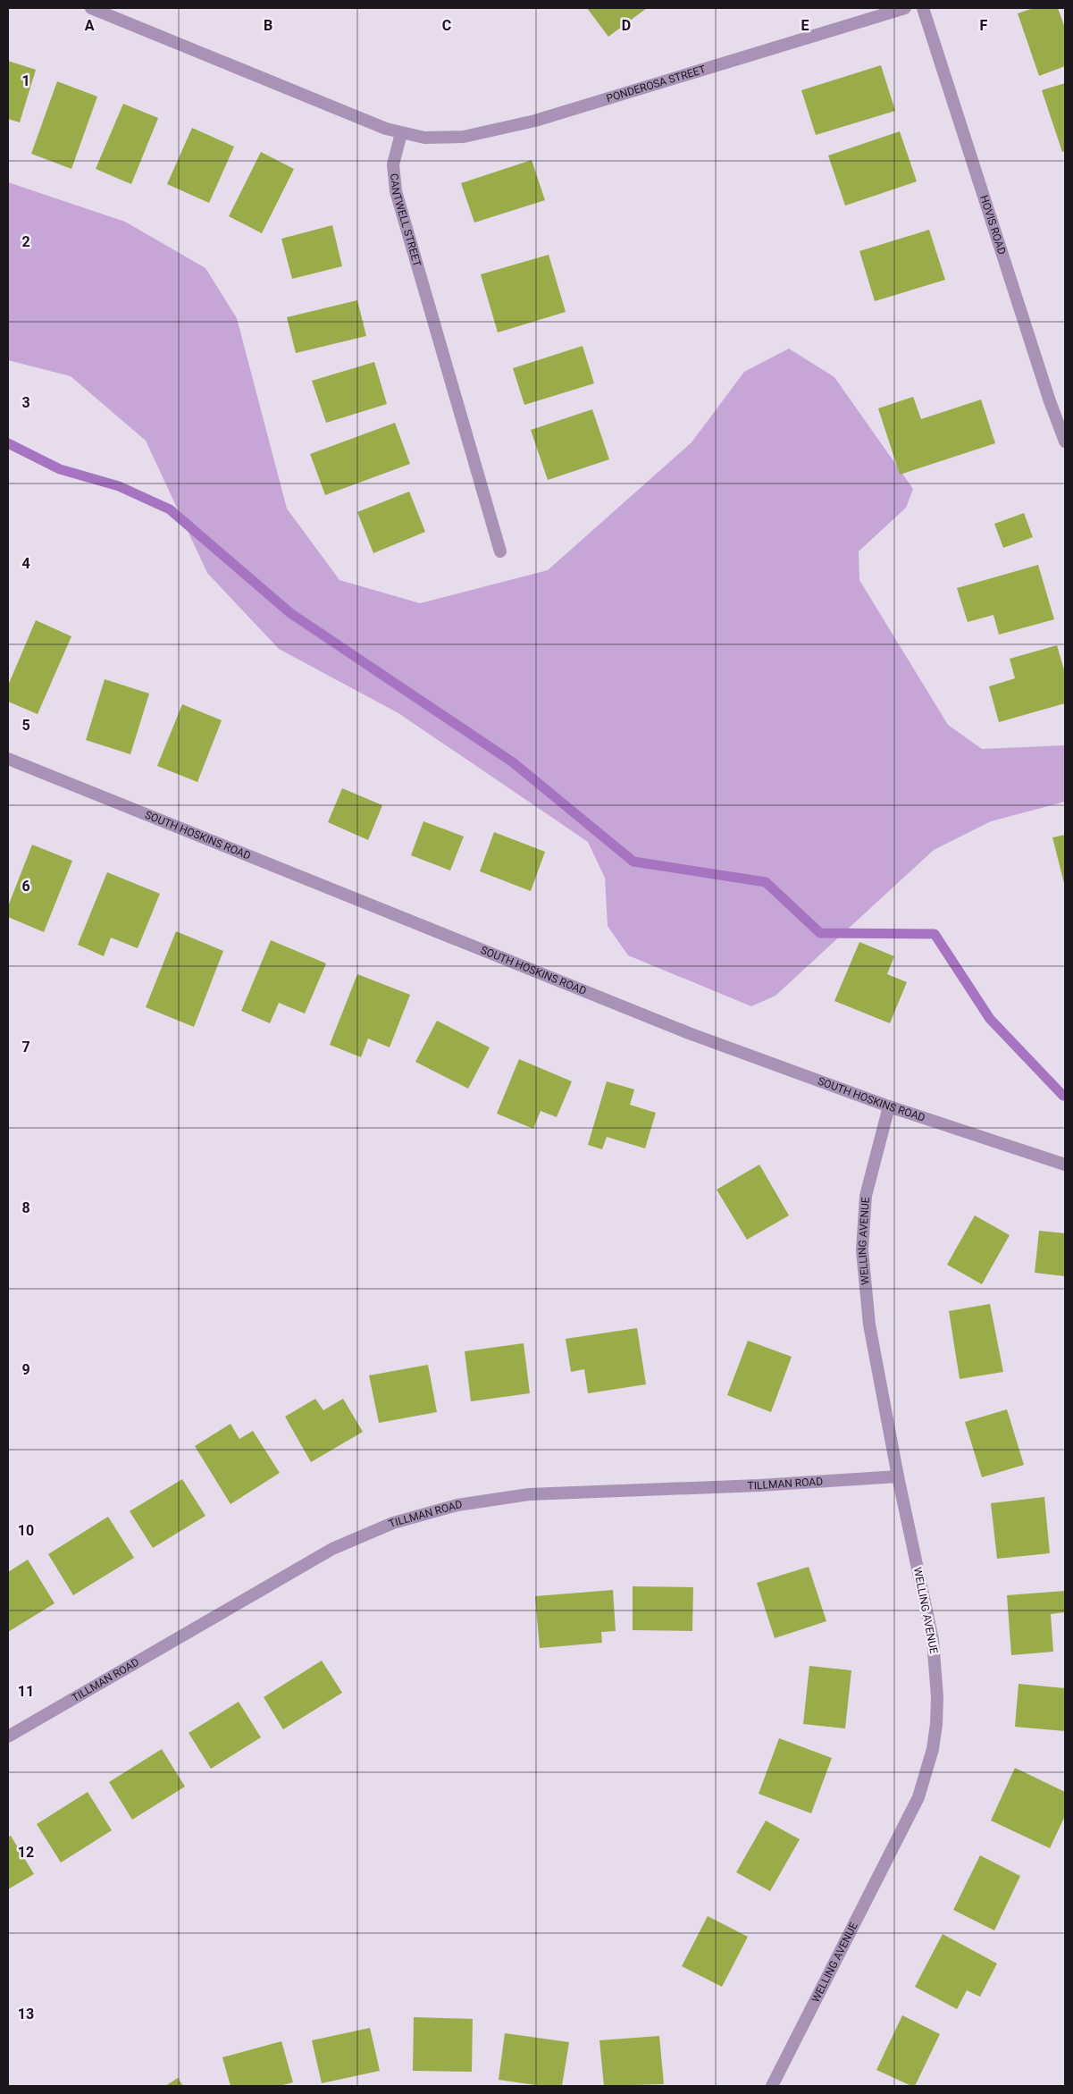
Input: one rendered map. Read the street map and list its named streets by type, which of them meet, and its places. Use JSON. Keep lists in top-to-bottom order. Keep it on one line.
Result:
{"streets":{"street":["PONDEROSA STREET","CANTWELL STREET","HOVIS ROAD","SOUTH HOSKINS ROAD","WELLING AVENUE","TILLMAN ROAD"]},"crossings":[["PONDEROSA STREET","CANTWELL STREET"],["SOUTH HOSKINS ROAD","WELLING AVENUE"],["WELLING AVENUE","TILLMAN ROAD"]],"grid":{"columns":["A","B","C","D","E","F"],"rows":["1","2","3","4","5","6","7","8","9","10","11","12","13"]}}
